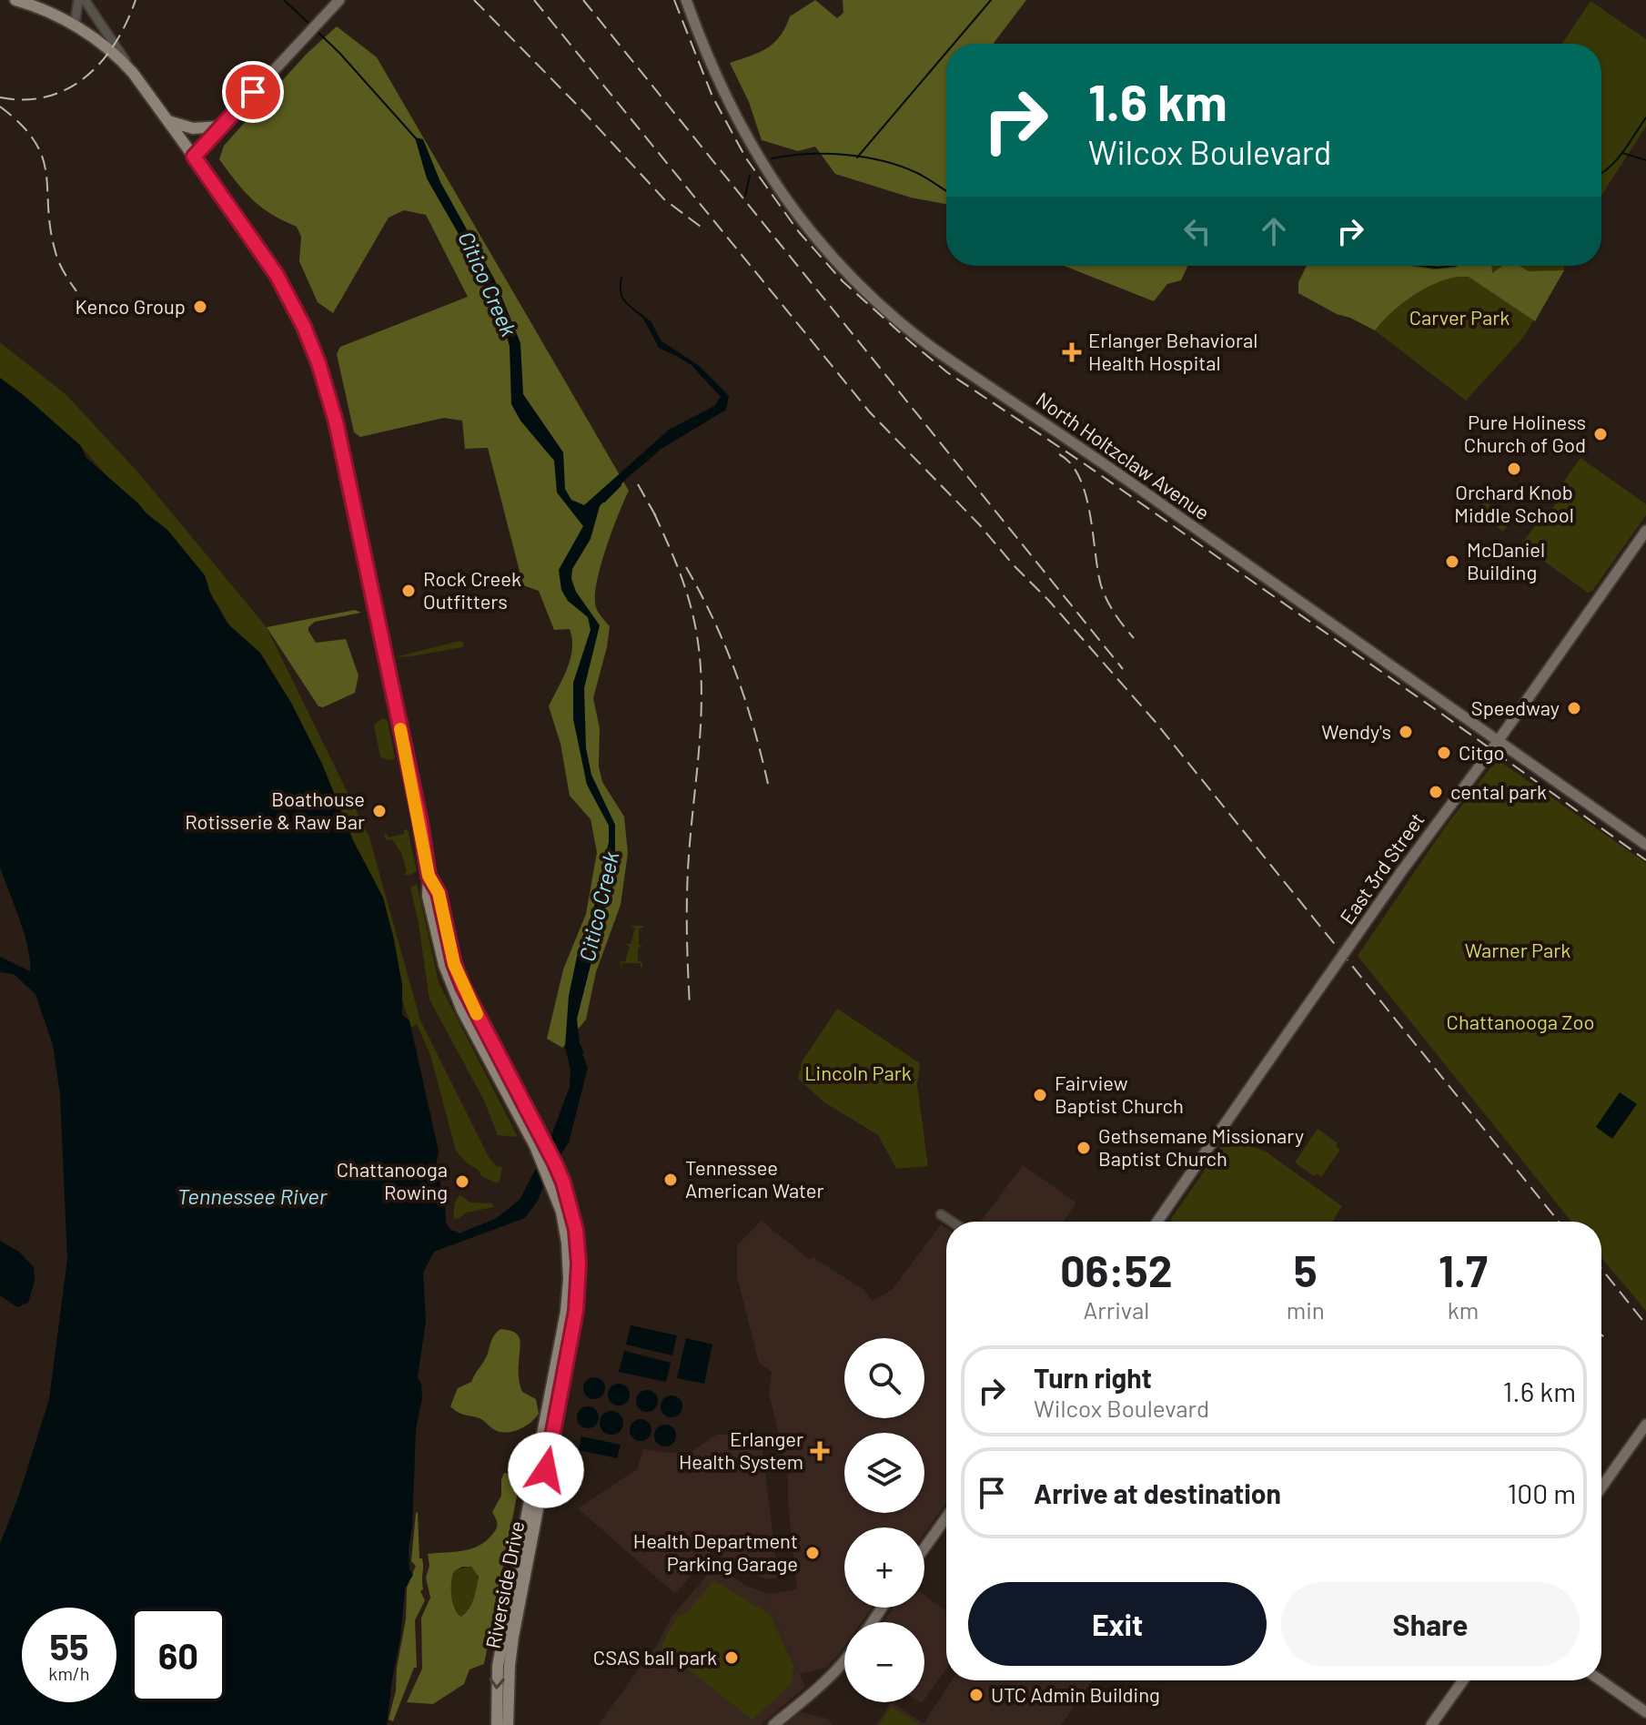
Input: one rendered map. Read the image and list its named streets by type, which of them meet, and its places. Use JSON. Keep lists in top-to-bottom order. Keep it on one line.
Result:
{"streets":{"main road":["North Holtzclaw Avenue","East 3rd Street","Riverside Drive"]},"crossings":[["North Holtzclaw Avenue","East 3rd Street"]],"water":["Citico Creek","Tennessee River"],"parks":["Carver Park","Warner Park","Chattanooga Zoo","Lincoln Park"],"places":{"other":["Kenco Group","Pure Holiness Church of God","Orchard Knob Middle School","McDaniel Building","Rock Creek Outfitters","Speedway","Wendy's","Citgo","cental park","Boathouse Rotisserie & Raw Bar","Fairview Baptist Church","Gethsemane Missionary Baptist Church","Tennessee American Water","Chattanooga Rowing","Health Department Parking Garage","CSAS ball park","UTC Admin Building"],"health":["Erlanger Behavioral Health Hospital","Erlanger Health System"]},"page":{"turn":["1.6 km","Wilcox Boulevard"],"eta":["06:52","Arrival","5","min","1.7","km"],"map_buttons":["+","−"],"list":[{"name":"Turn right","note":"Wilcox Boulevard","value":"1.6 km"},{"name":"Arrive at destination","value":"100 m"}],"buttons":["Exit","Share"],"speed":"55 km/h","limit":"60"}}
